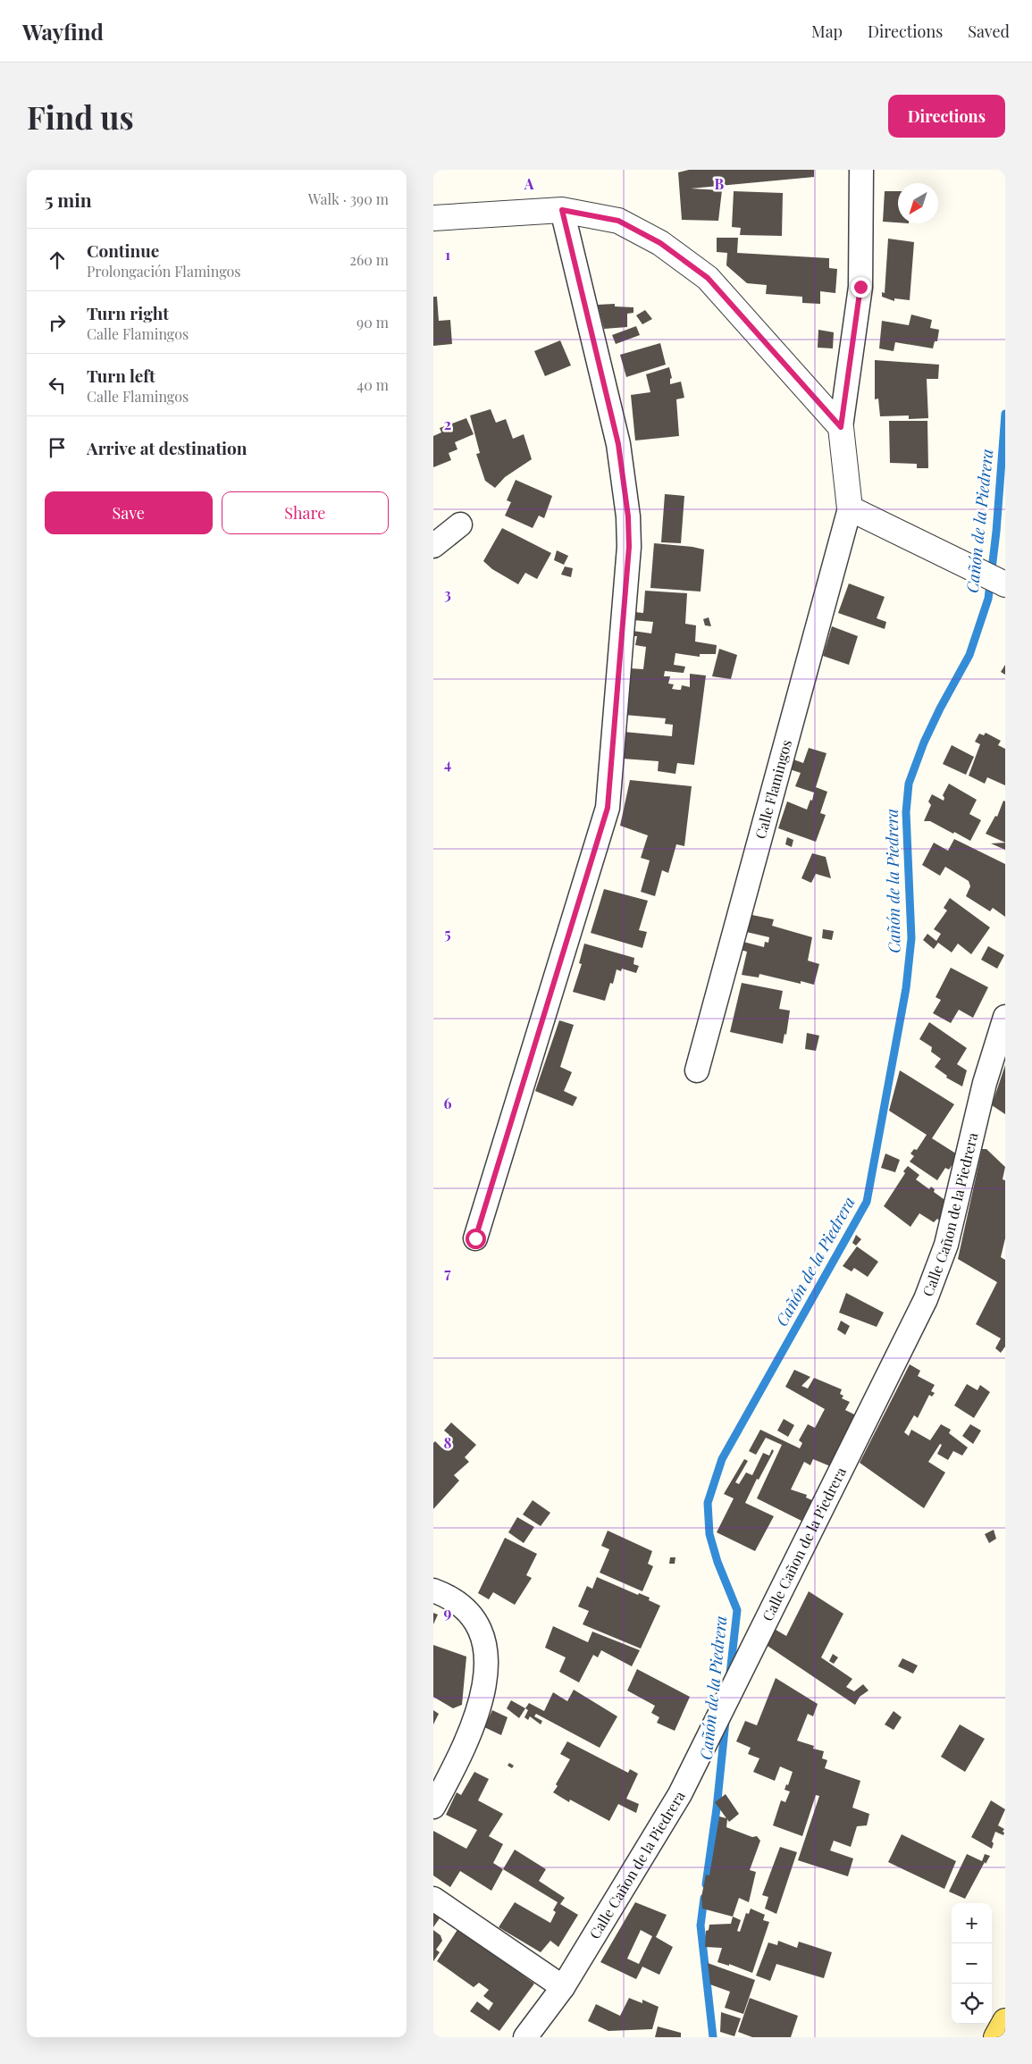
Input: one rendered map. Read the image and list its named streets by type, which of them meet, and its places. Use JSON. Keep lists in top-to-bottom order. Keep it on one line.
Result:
{"streets":{"street":["Calle Flamingos","Calle Cañon de la Piedrera"]},"water":["Cañón de la Piedrera"],"north":"bottom left","page":{"header":"Wayfind","nav":["Map","Directions","Saved"],"buttons":["Directions",["Save","Share"]],"title":"Find us","heading":["5 min","Walk · 390 m"],"list":[["Continue","Prolongación Flamingos","260 m"],["Turn right","Calle Flamingos","90 m"],["Turn left","Calle Flamingos","40 m"],"Arrive at destination"],"map_buttons":["+","−"]},"grid":{"columns":["A","B"],"rows":["1","2","3","4","5","6","7","8","9"]}}
